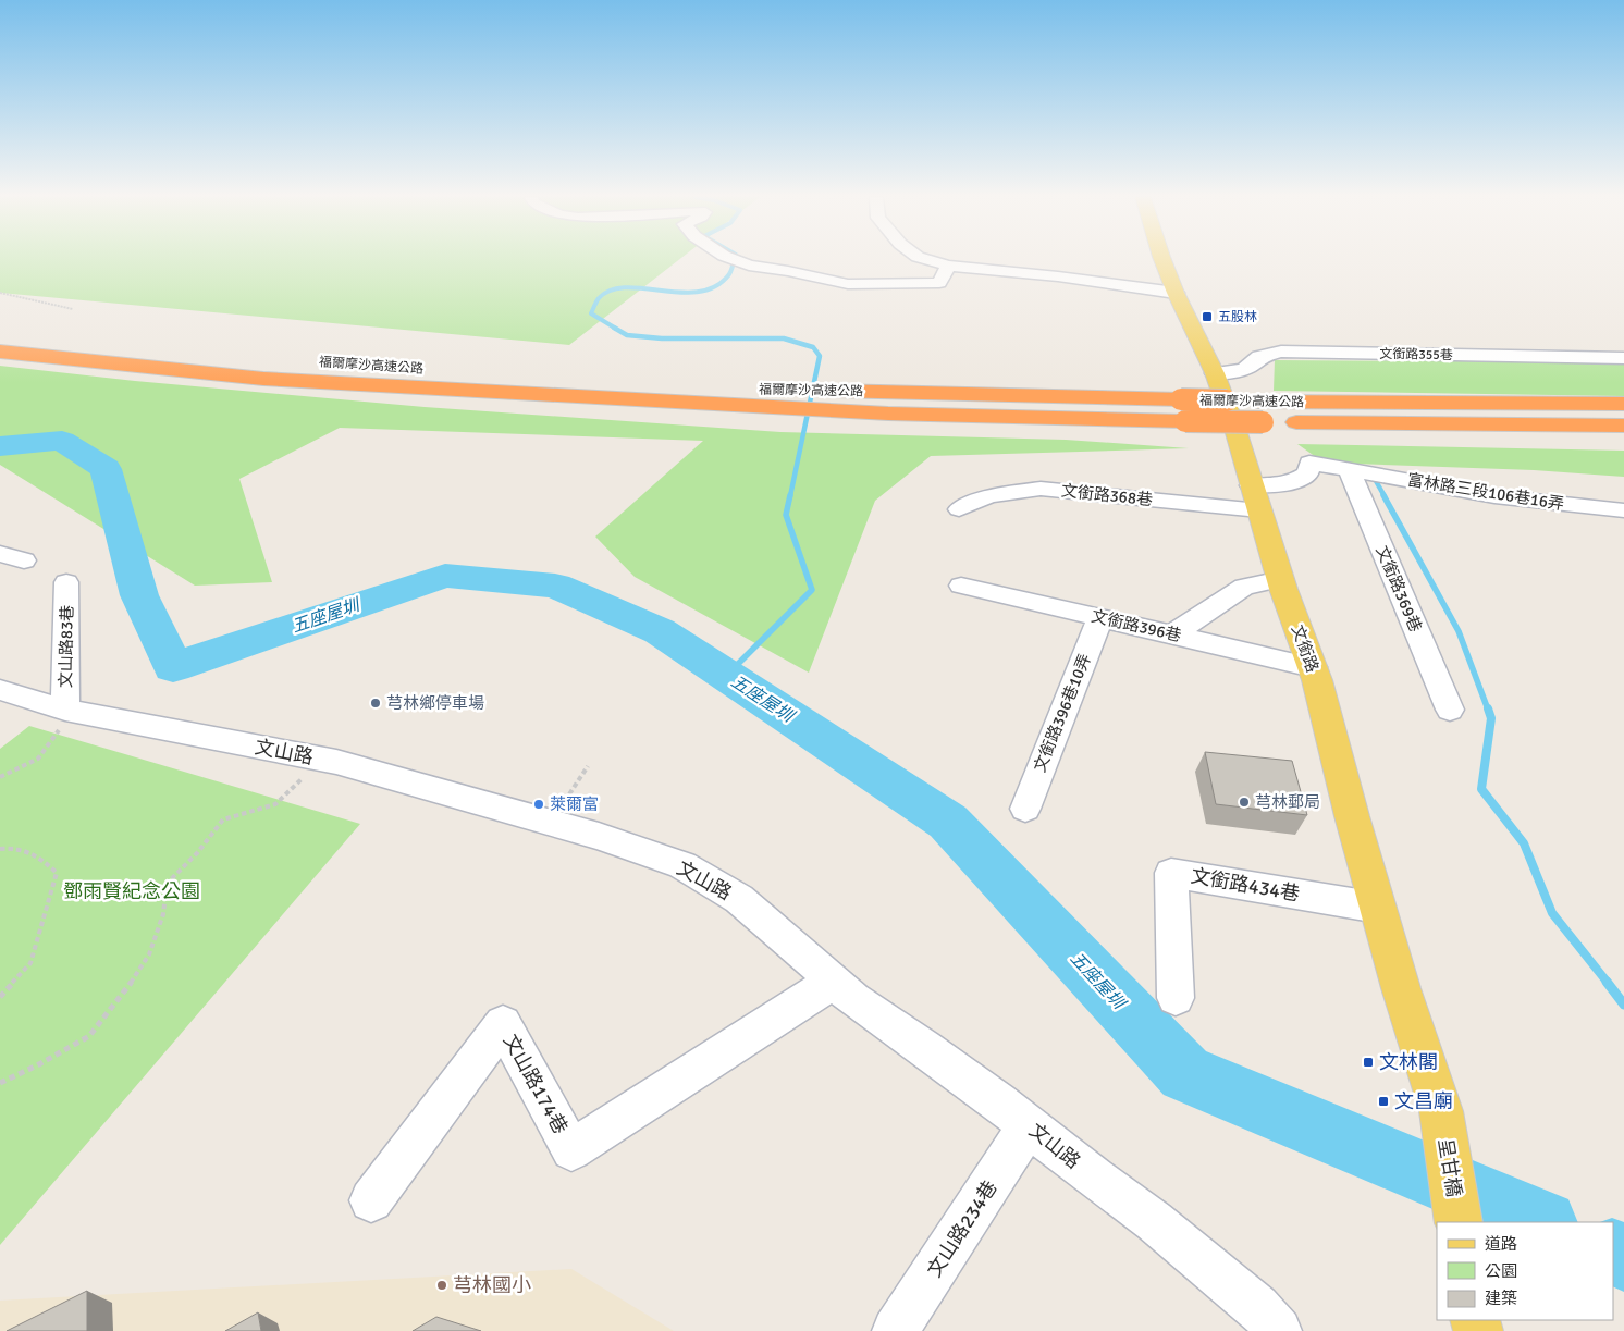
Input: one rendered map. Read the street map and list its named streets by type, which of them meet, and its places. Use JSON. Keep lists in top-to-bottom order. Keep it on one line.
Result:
{"streets":{"highway":["福爾摩沙高速公路"],"main road":["文銜路","呈甘橋"],"street":["文銜路355巷","富林路三段106巷16弄","文銜路368巷","文銜路369巷","文銜路396巷","文山路83巷","文銜路396巷10弄","文山路","文銜路434巷","文山路174巷","文山路234巷"]},"crossings":[["文銜路355巷","文銜路"],["富林路三段106巷16弄","文銜路368巷"],["富林路三段106巷16弄","文銜路369巷"],["富林路三段106巷16弄","文銜路"],["文銜路368巷","文銜路"],["文銜路396巷","文銜路"],["文銜路396巷","文銜路396巷10弄"],["文山路83巷","文山路"],["文銜路","文銜路434巷"],["文銜路","呈甘橋"],["文山路","文山路174巷"],["文山路","文山路234巷"]],"water":["五座屋圳"],"parks":["鄧雨賢紀念公園"],"places":{"transit":["五股林","文林閣","文昌廟"],"other":["芎林鄉停車場","芎林郵局","萊爾富","芎林國小"]},"legend":["道路","公園","建築"]}
